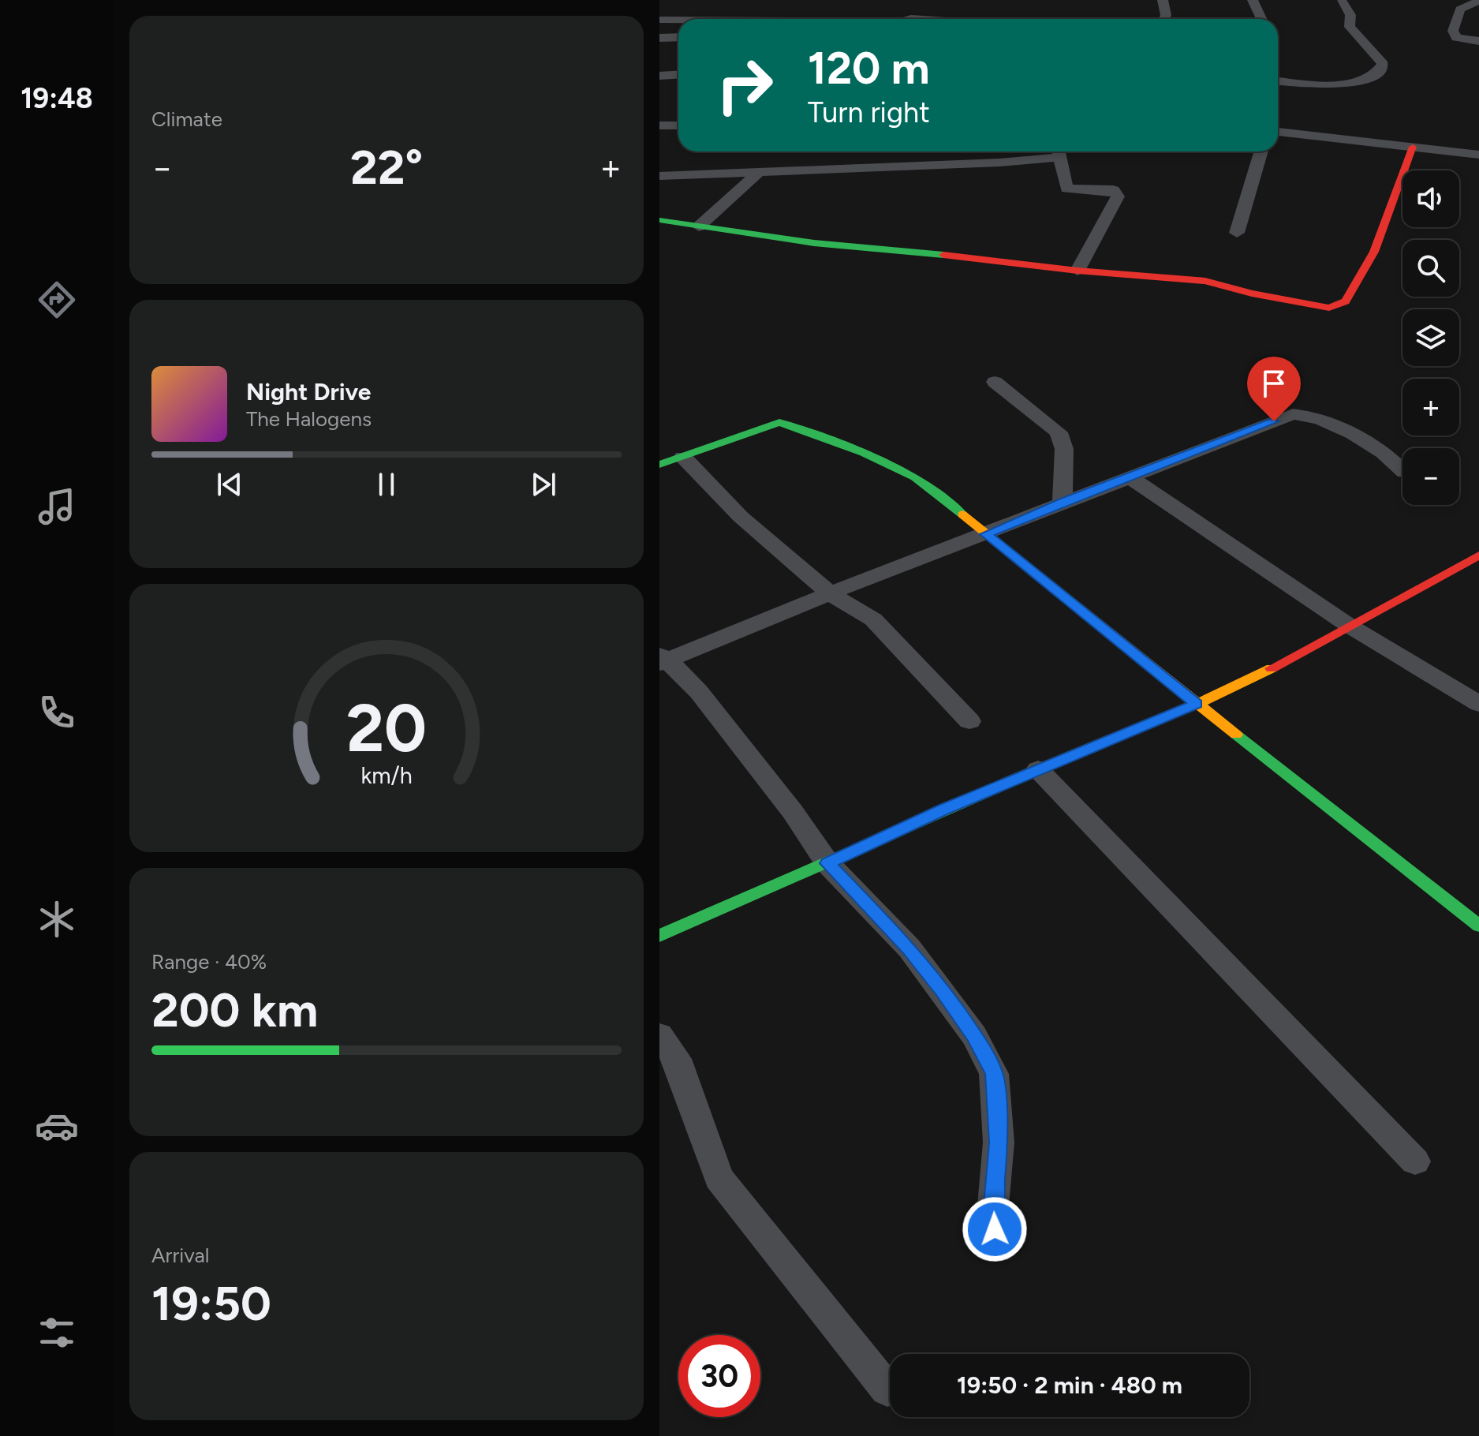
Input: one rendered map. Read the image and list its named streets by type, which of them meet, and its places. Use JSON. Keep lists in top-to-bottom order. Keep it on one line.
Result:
{"page":{"tabs":"19:48","tile":["Climate",["Range · 40%","200 km"],["Arrival","19:50"]],"turn":["120 m","Turn right"],"heat":["−","22°","+"],"map_buttons":["+","−"],"song":["Night Drive","The Halogens"],"limit":"30","trip":"19:50 · 2 min · 480 m","gauge":["20","km/h"]}}
